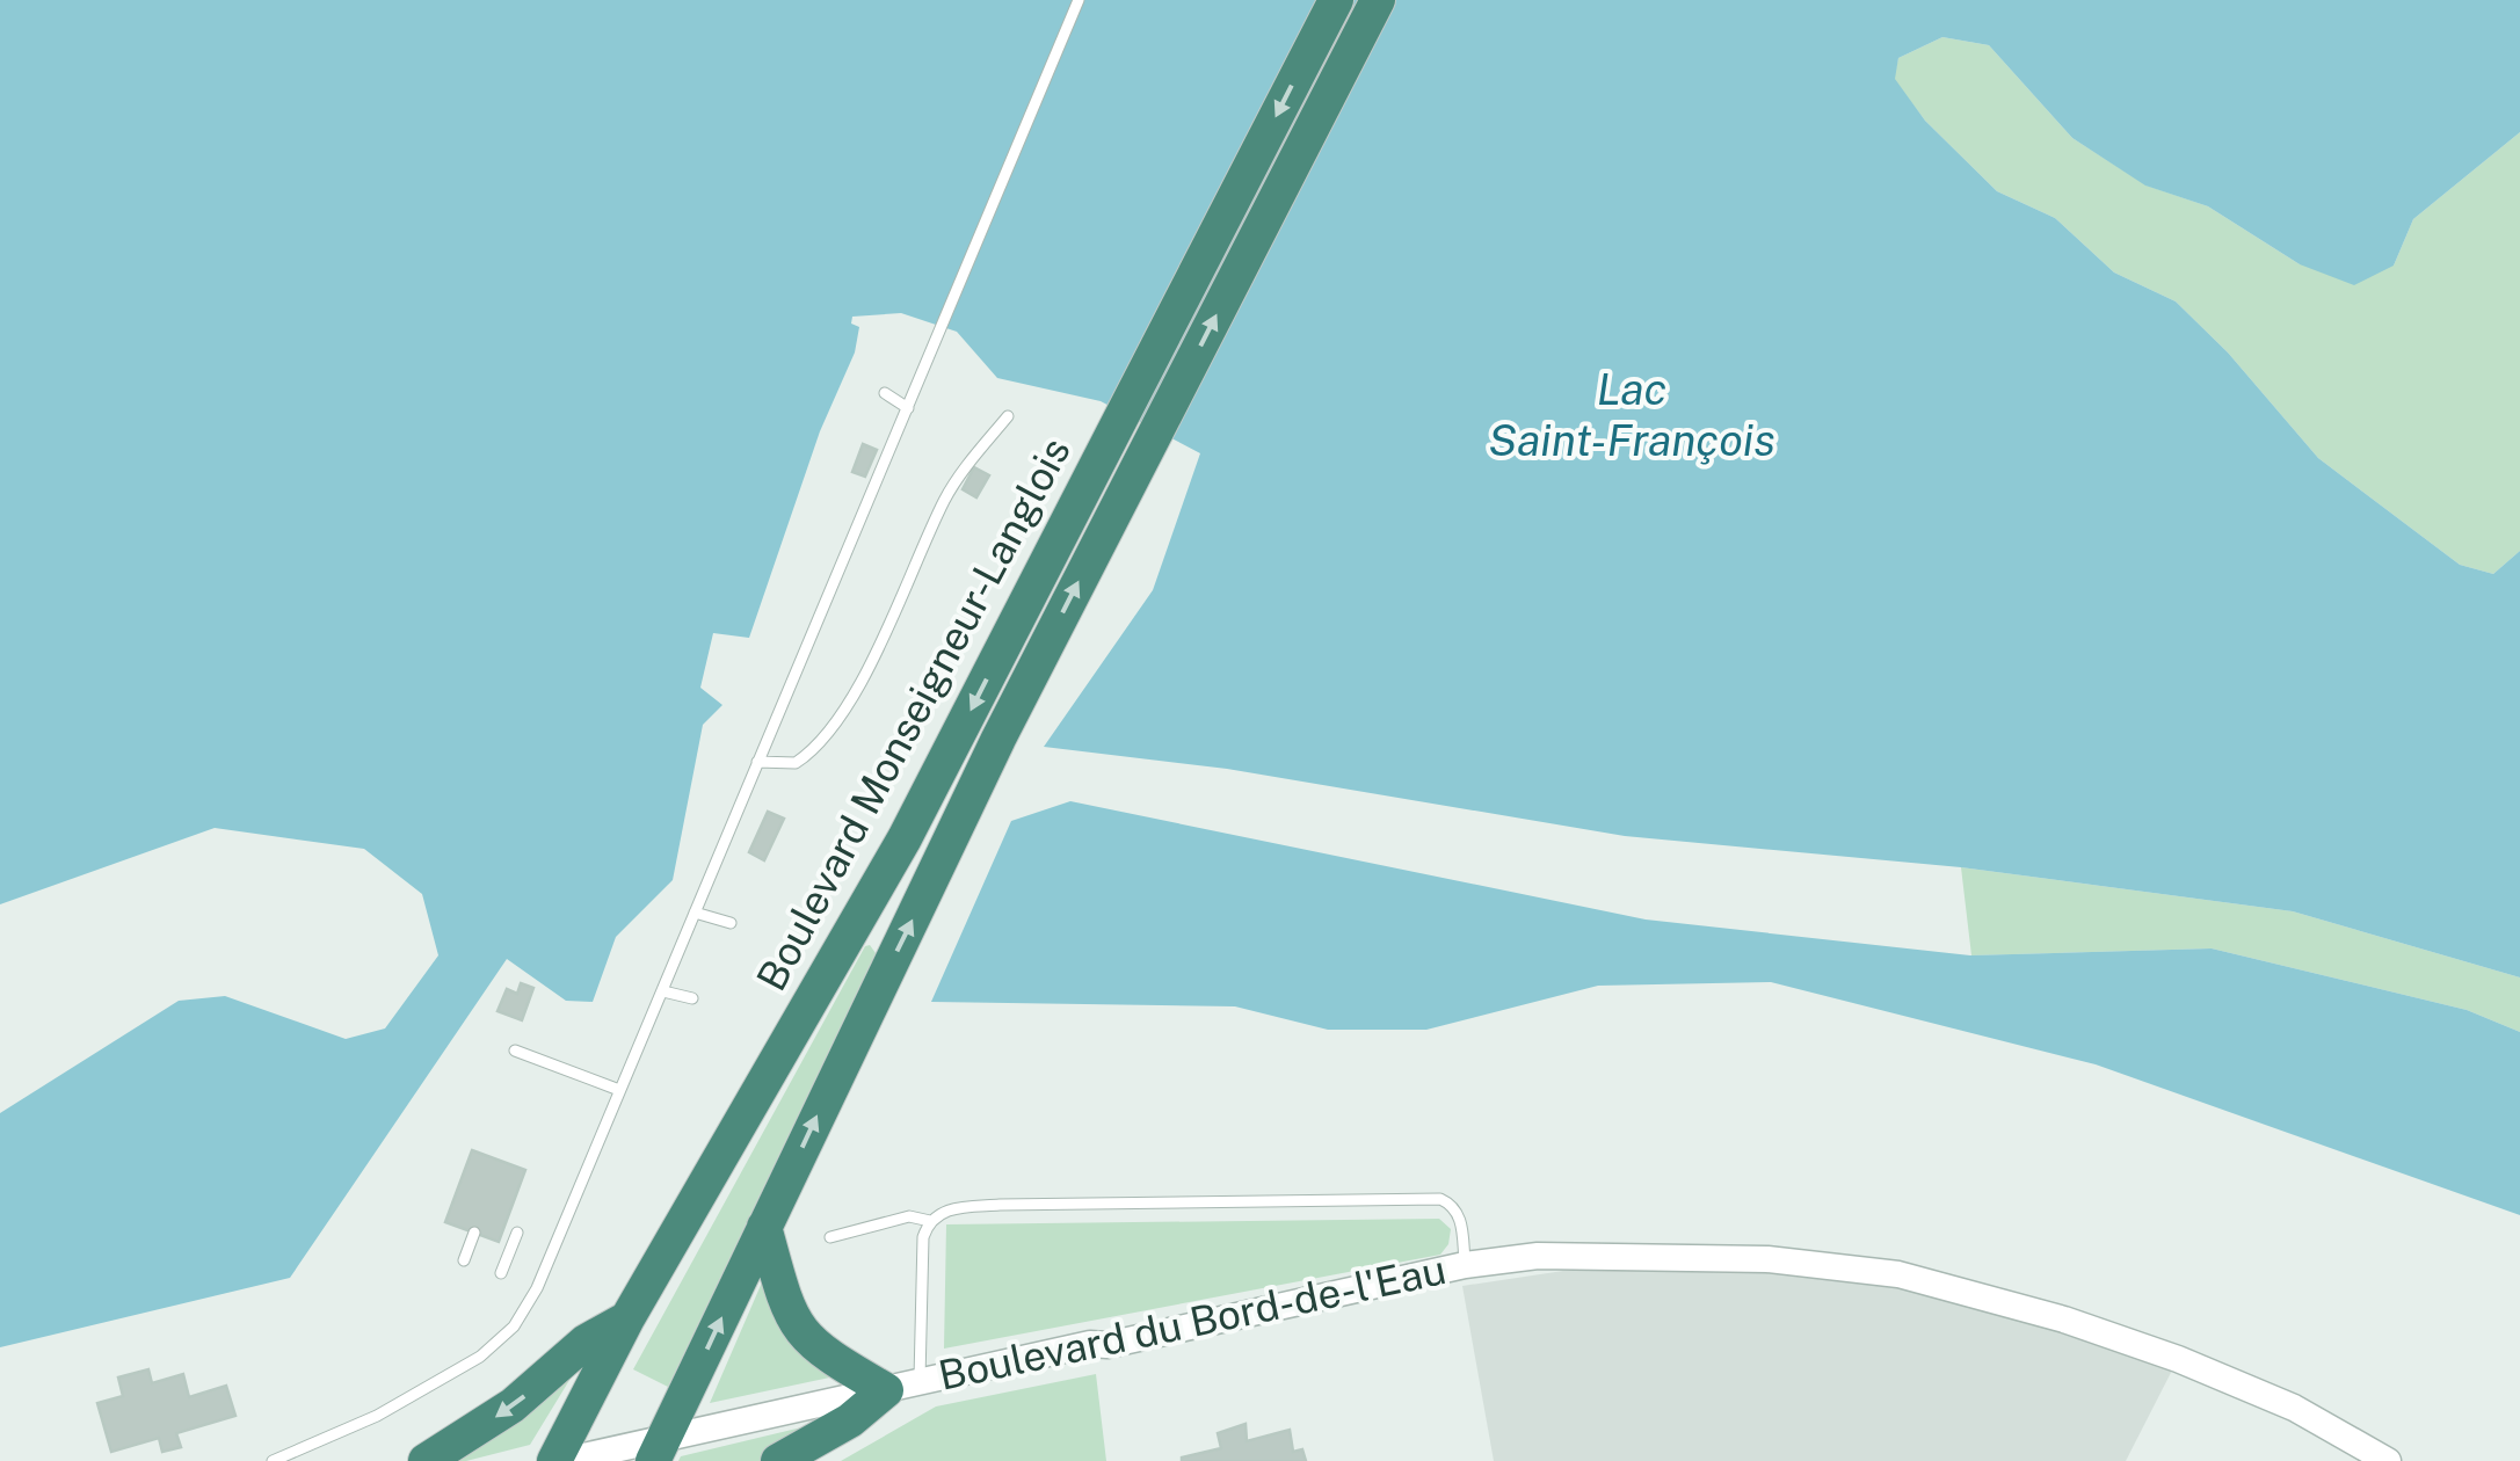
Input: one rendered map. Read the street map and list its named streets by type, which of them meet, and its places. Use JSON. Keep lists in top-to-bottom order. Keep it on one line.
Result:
{"streets":{"highway":["Boulevard Monseigneur-Langlois"],"street":["Boulevard du Bord-de-l'Eau"]},"crossings":[["Boulevard Monseigneur-Langlois","Boulevard du Bord-de-l'Eau"]],"water":["Lac Saint-François"]}
